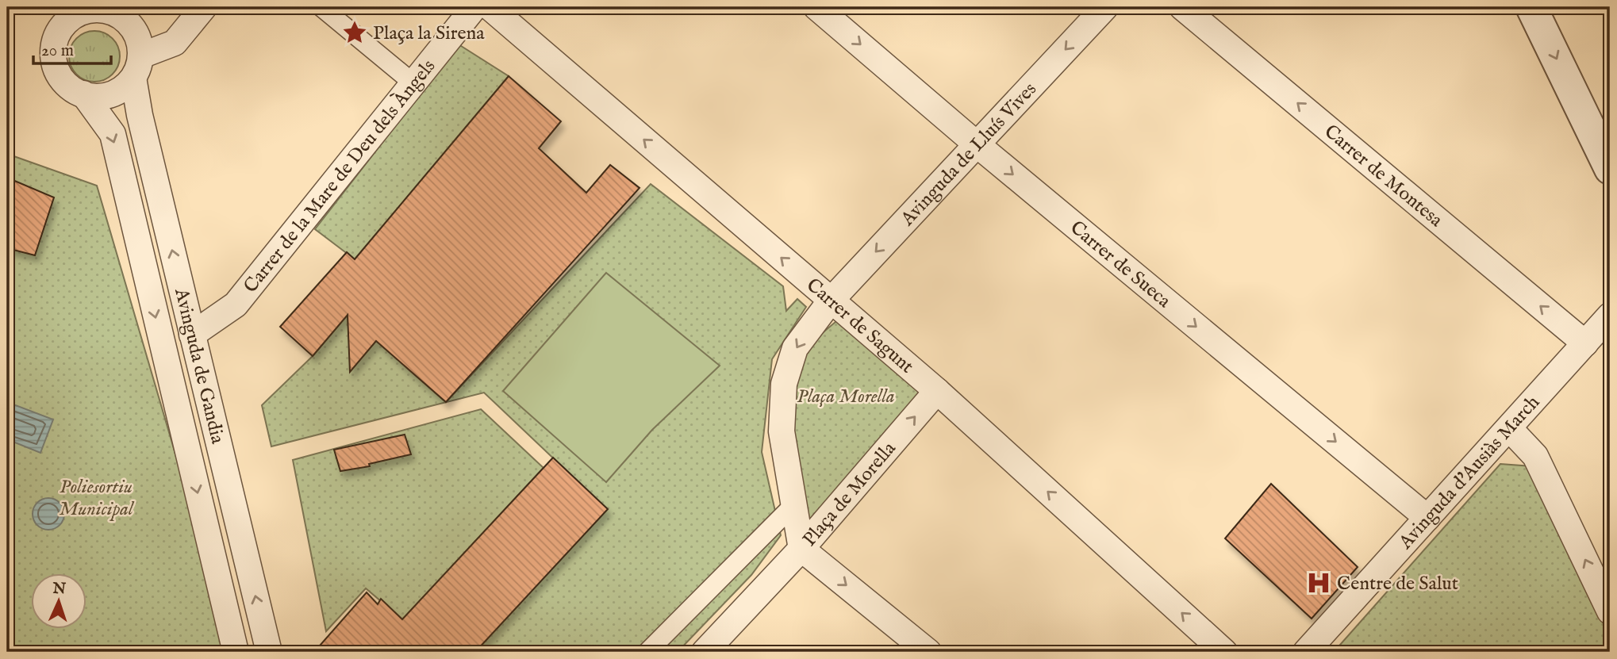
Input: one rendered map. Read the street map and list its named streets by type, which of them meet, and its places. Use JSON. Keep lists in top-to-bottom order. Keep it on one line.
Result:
{"streets":{"street":["Avinguda de Lluís Vives","Carrer de Montesa","Carrer de la Mare de Deu dels Àngels","Carrer de Sueca","Carrer de Sagunt","Avinguda de Gandia","Avinguda d'Ausiàs March","Plaça de Morella"]},"crossings":[["Avinguda de Lluís Vives","Carrer de Sueca"],["Avinguda de Lluís Vives","Carrer de Sagunt"],["Avinguda de Lluís Vives","Plaça de Morella"],["Carrer de Montesa","Avinguda d'Ausiàs March"],["Carrer de la Mare de Deu dels Àngels","Avinguda de Gandia"],["Carrer de Sueca","Avinguda d'Ausiàs March"],["Carrer de Sagunt","Plaça de Morella"]],"one_way":["Avinguda de Lluís Vives","Carrer de Sueca","Carrer de Sagunt"],"parks":["Plaça Morella","Poliesortiu Municipal"],"places":{"place":["Plaça la Sirena"],"hospital":["Centre de Salut"]},"scale_bar":"20 m","north":"top"}
